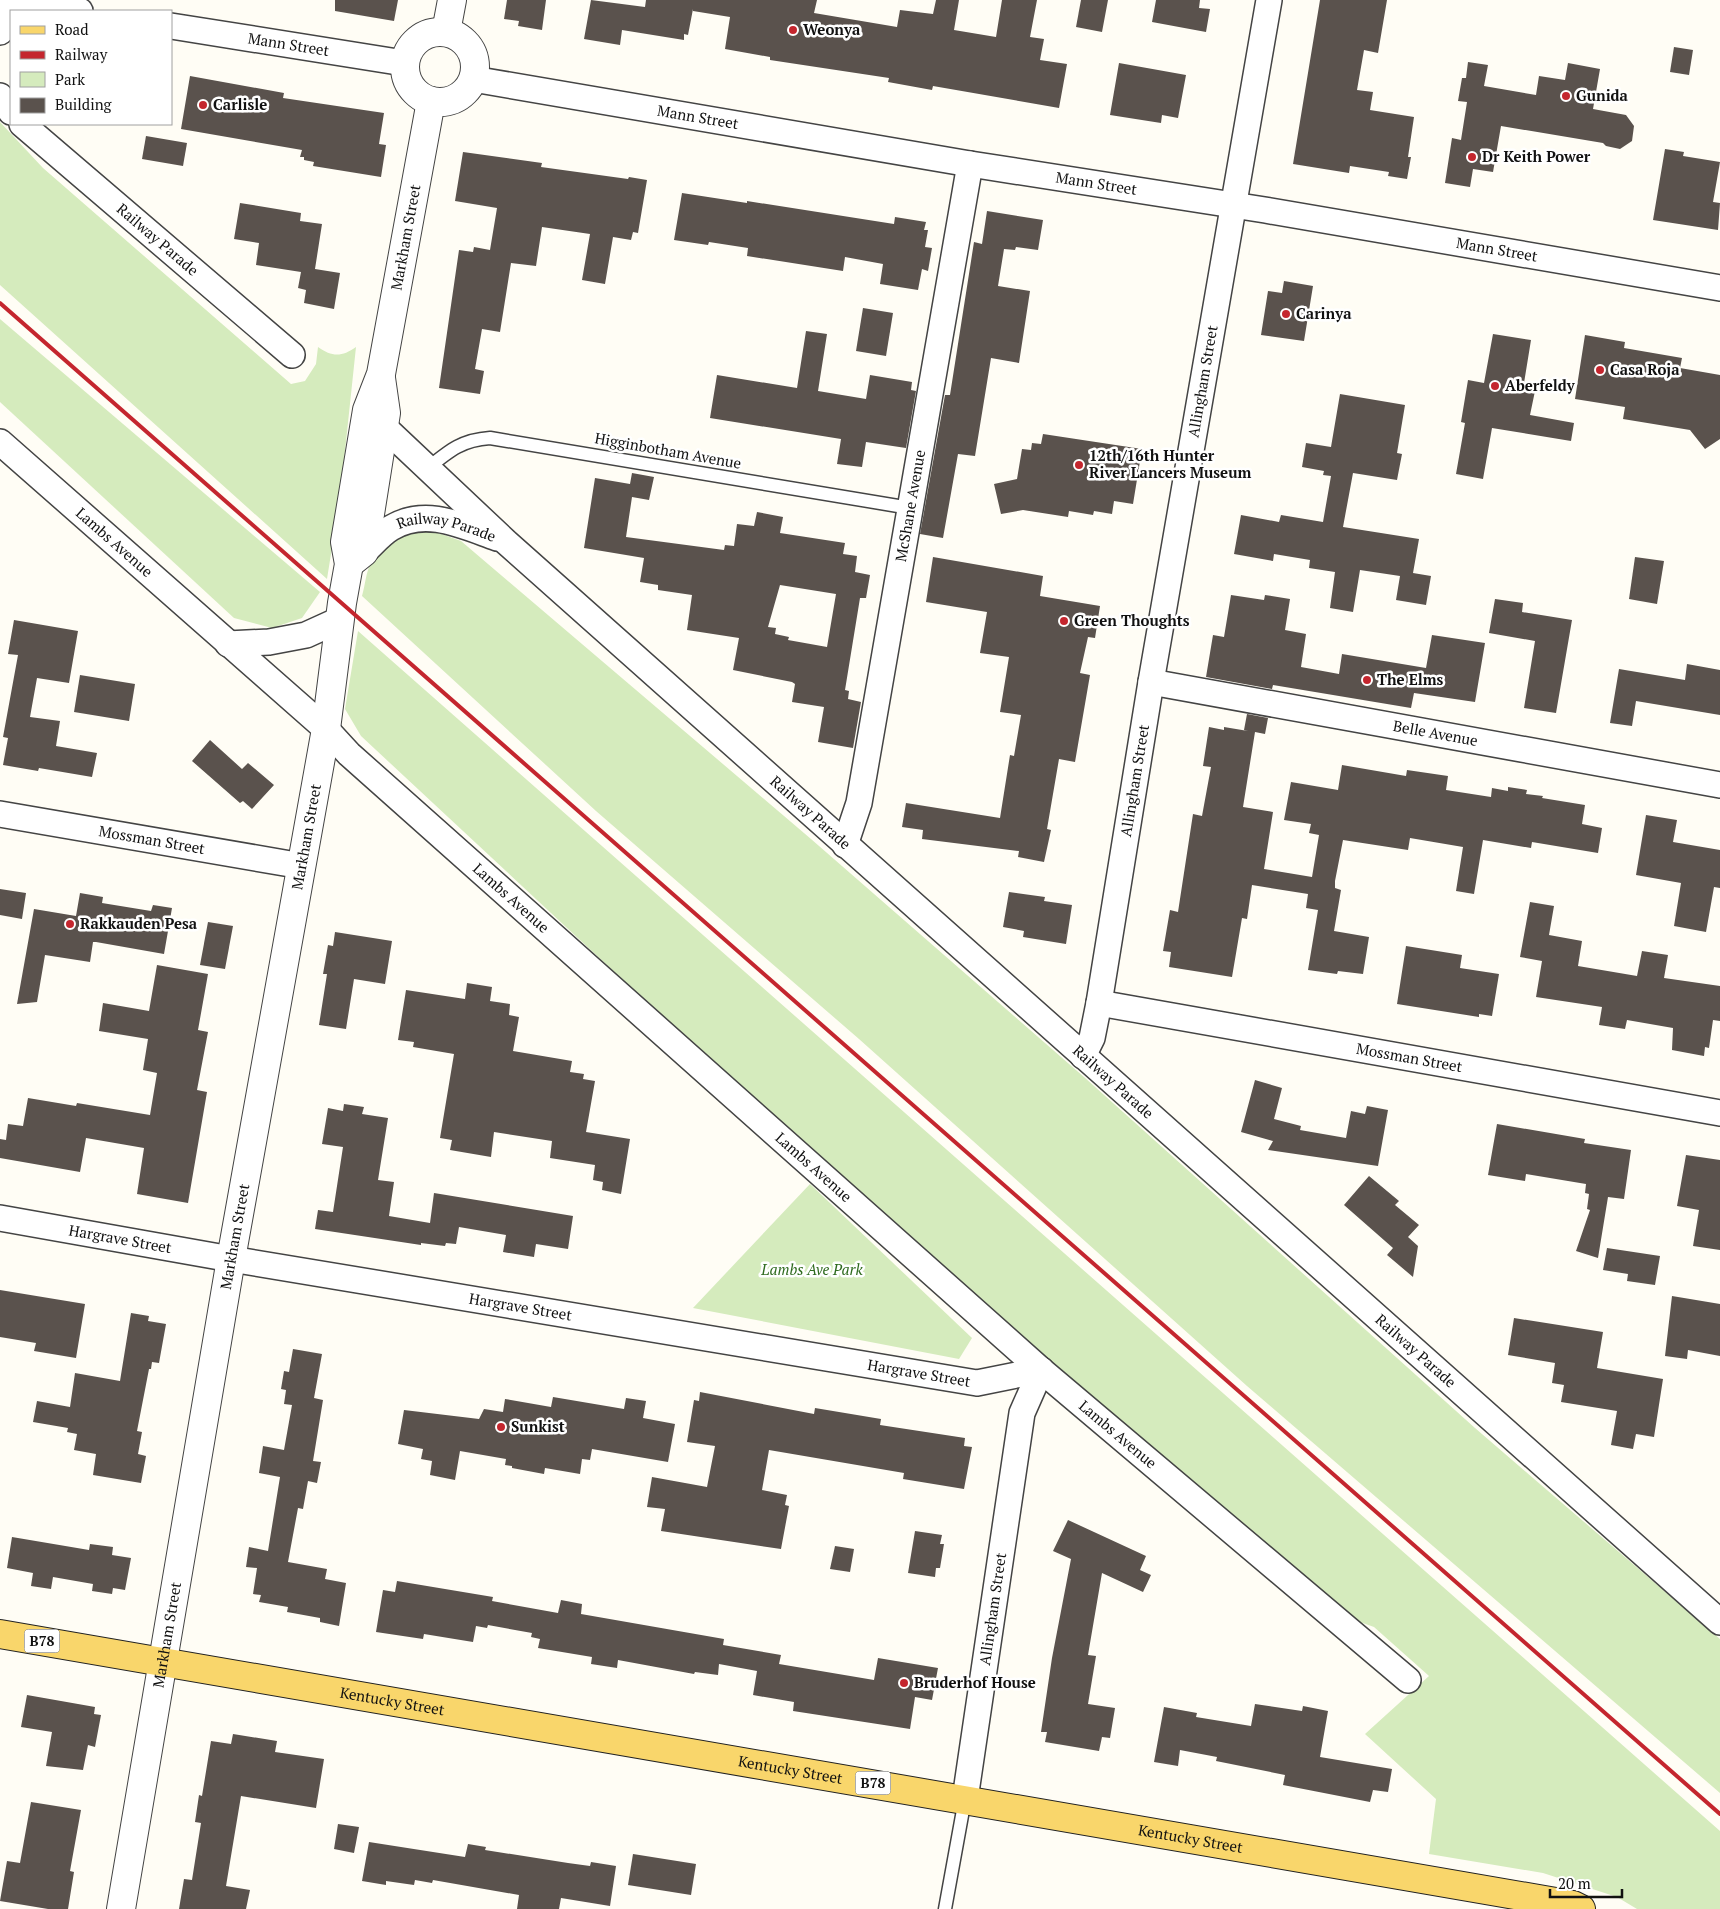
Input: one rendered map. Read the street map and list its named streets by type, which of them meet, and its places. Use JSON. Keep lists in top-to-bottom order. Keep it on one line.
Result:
{"streets":{"main road":["B78","Kentucky Street"],"street":["Mann Street","Markham Street","Railway Parade","Allingham Street","McShane Avenue","Lambs Avenue","Belle Avenue","Mossman Street","Hargrave Street"],"lane":["Higginbotham Avenue"]},"crossings":[["Mann Street","Markham Street"],["Mann Street","Allingham Street"],["Mann Street","McShane Avenue"],["Markham Street","Railway Parade"],["Markham Street","Lambs Avenue"],["Markham Street","Mossman Street"],["Markham Street","Hargrave Street"],["Markham Street","Kentucky Street"],["Railway Parade","Allingham Street"],["Railway Parade","Higginbotham Avenue"],["Railway Parade","McShane Avenue"],["Allingham Street","Lambs Avenue"],["Allingham Street","Belle Avenue"],["Allingham Street","Mossman Street"],["Allingham Street","Hargrave Street"],["Allingham Street","Kentucky Street"],["Higginbotham Avenue","McShane Avenue"],["Lambs Avenue","Hargrave Street"]],"parks":["Lambs Ave Park"],"places":["Weonya","Gunida","Carlisle","Dr Keith Power","Carinya","Casa Roja","Aberfeldy","12th/16th Hunter River Lancers Museum","Green Thoughts","The Elms","Rakkauden Pesa","Sunkist","Bruderhof House"],"legend":["Road","Railway","Park","Building"],"scale_bar":"20 m"}
